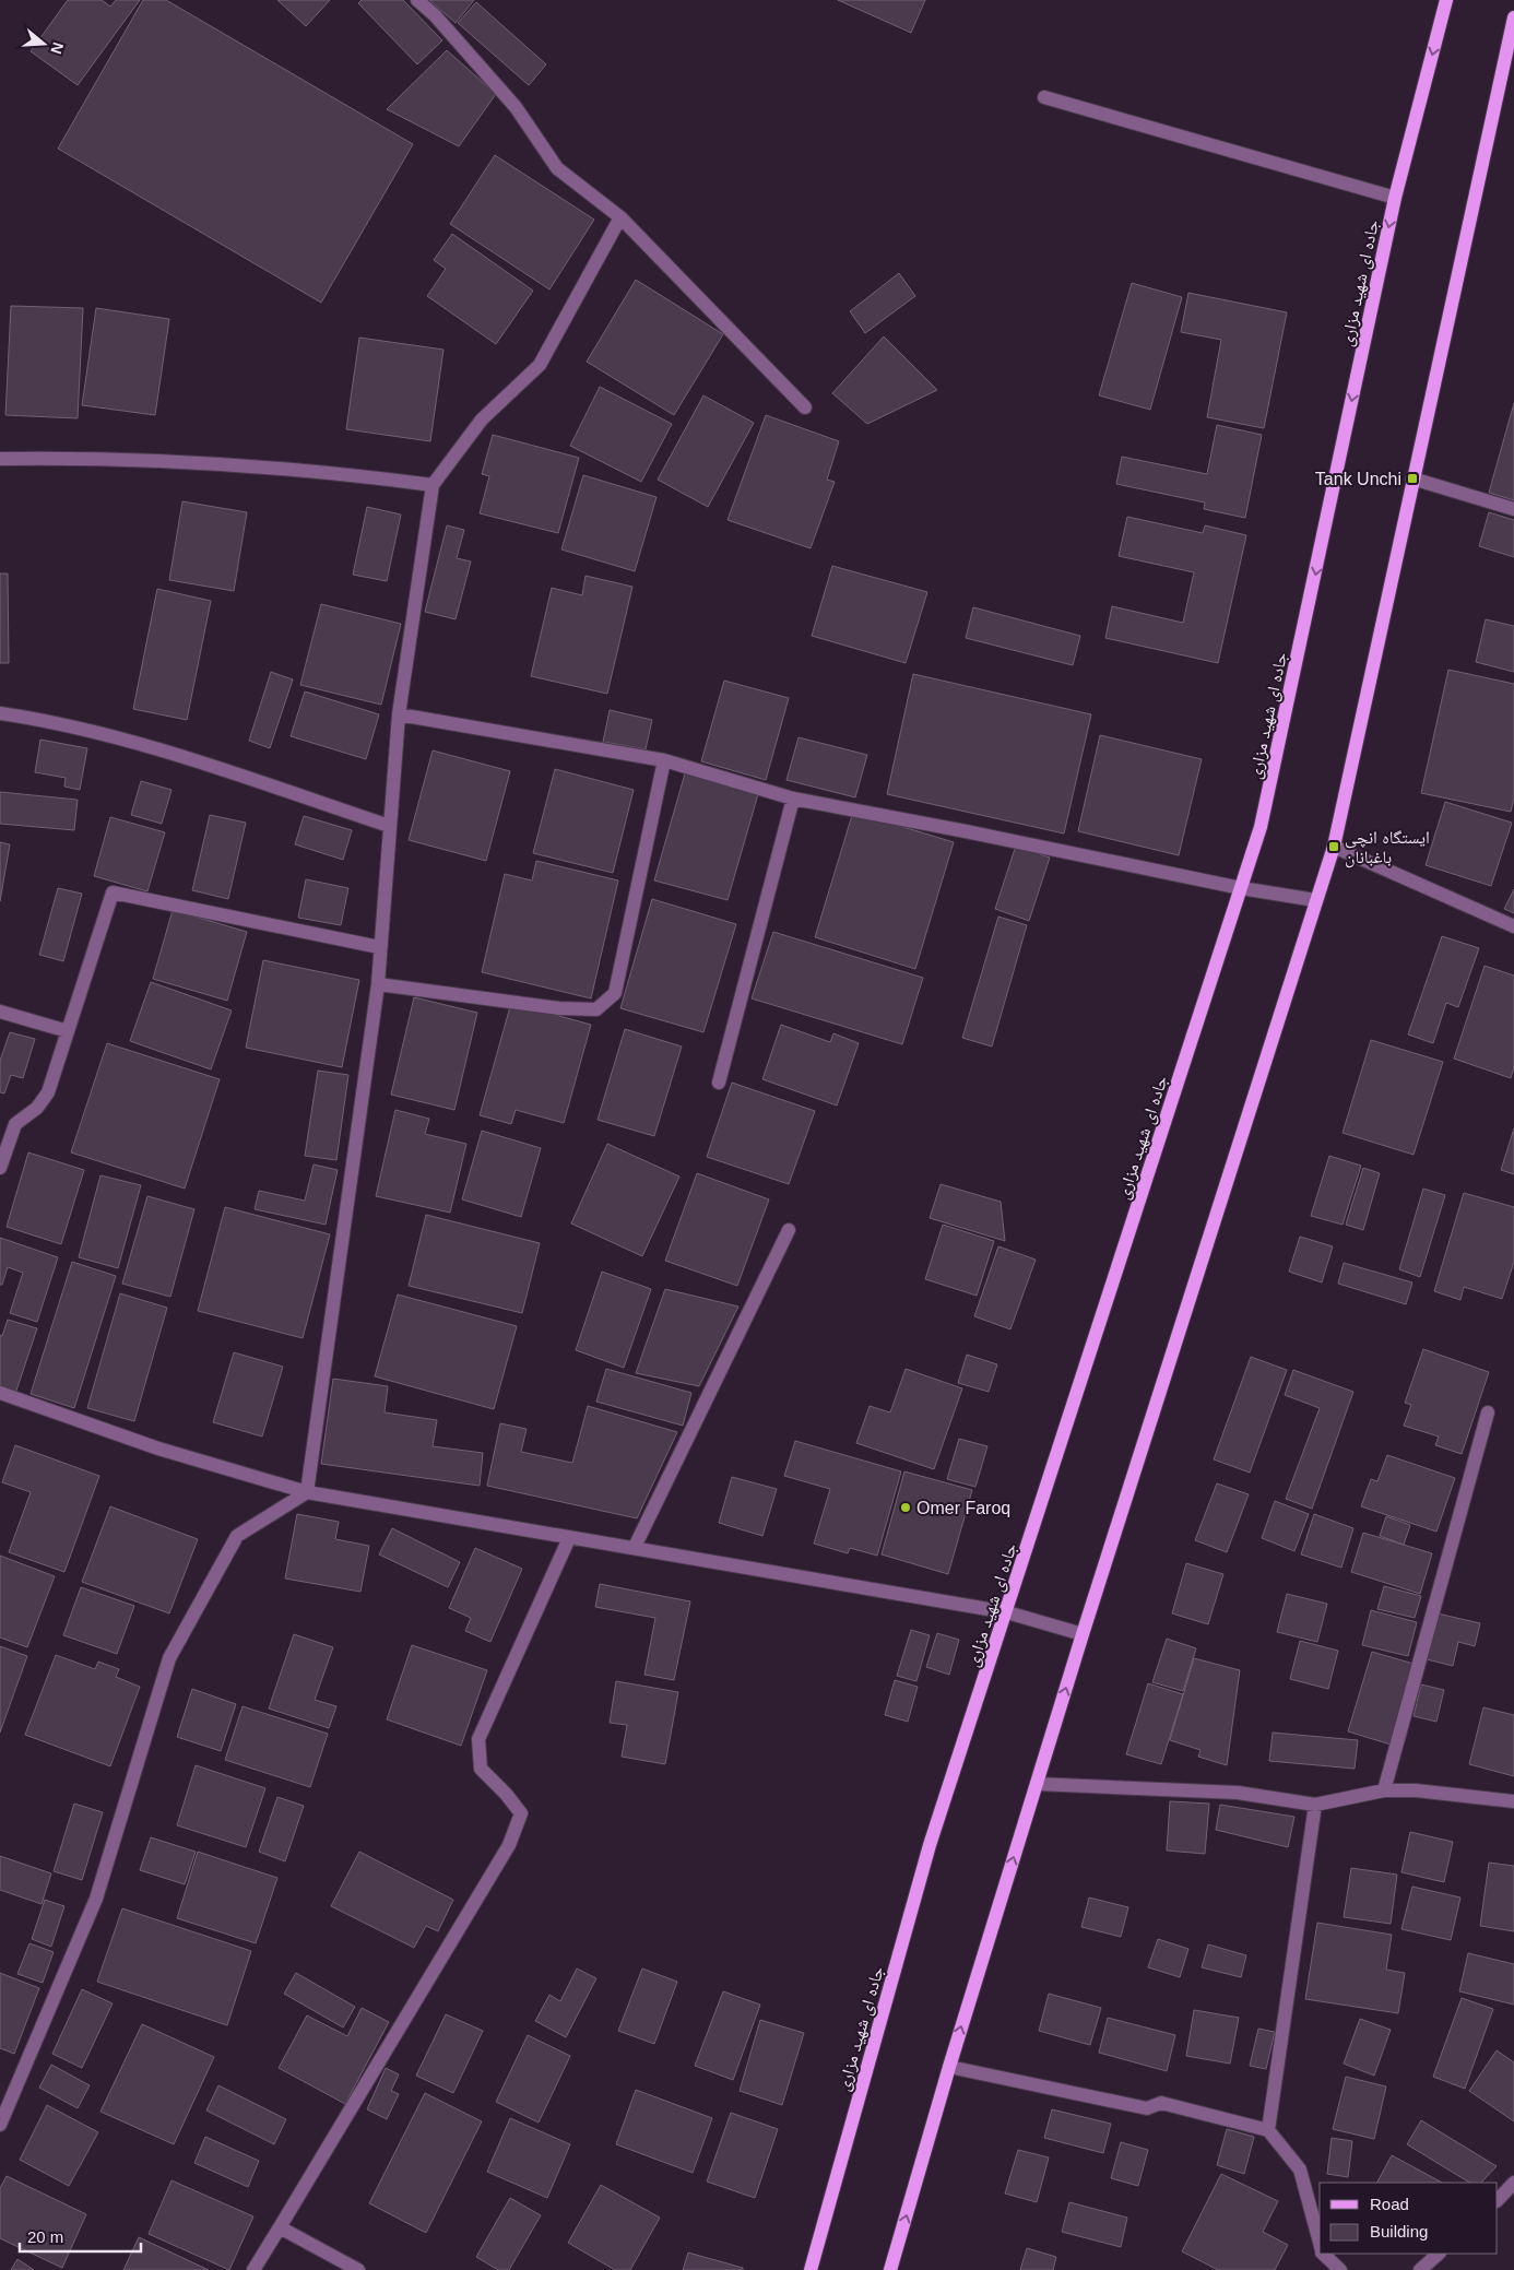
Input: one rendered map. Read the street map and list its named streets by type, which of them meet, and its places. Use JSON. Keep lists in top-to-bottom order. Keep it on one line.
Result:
{"streets":{"main road":["جاده ای شهید مزاری"]},"places":{"transit":["Tank Unchi","ایستگاه انچی باغبانان"],"other":["Omer Faroq"]},"legend":["Road","Building"],"scale_bar":"20 m","north":"right"}
